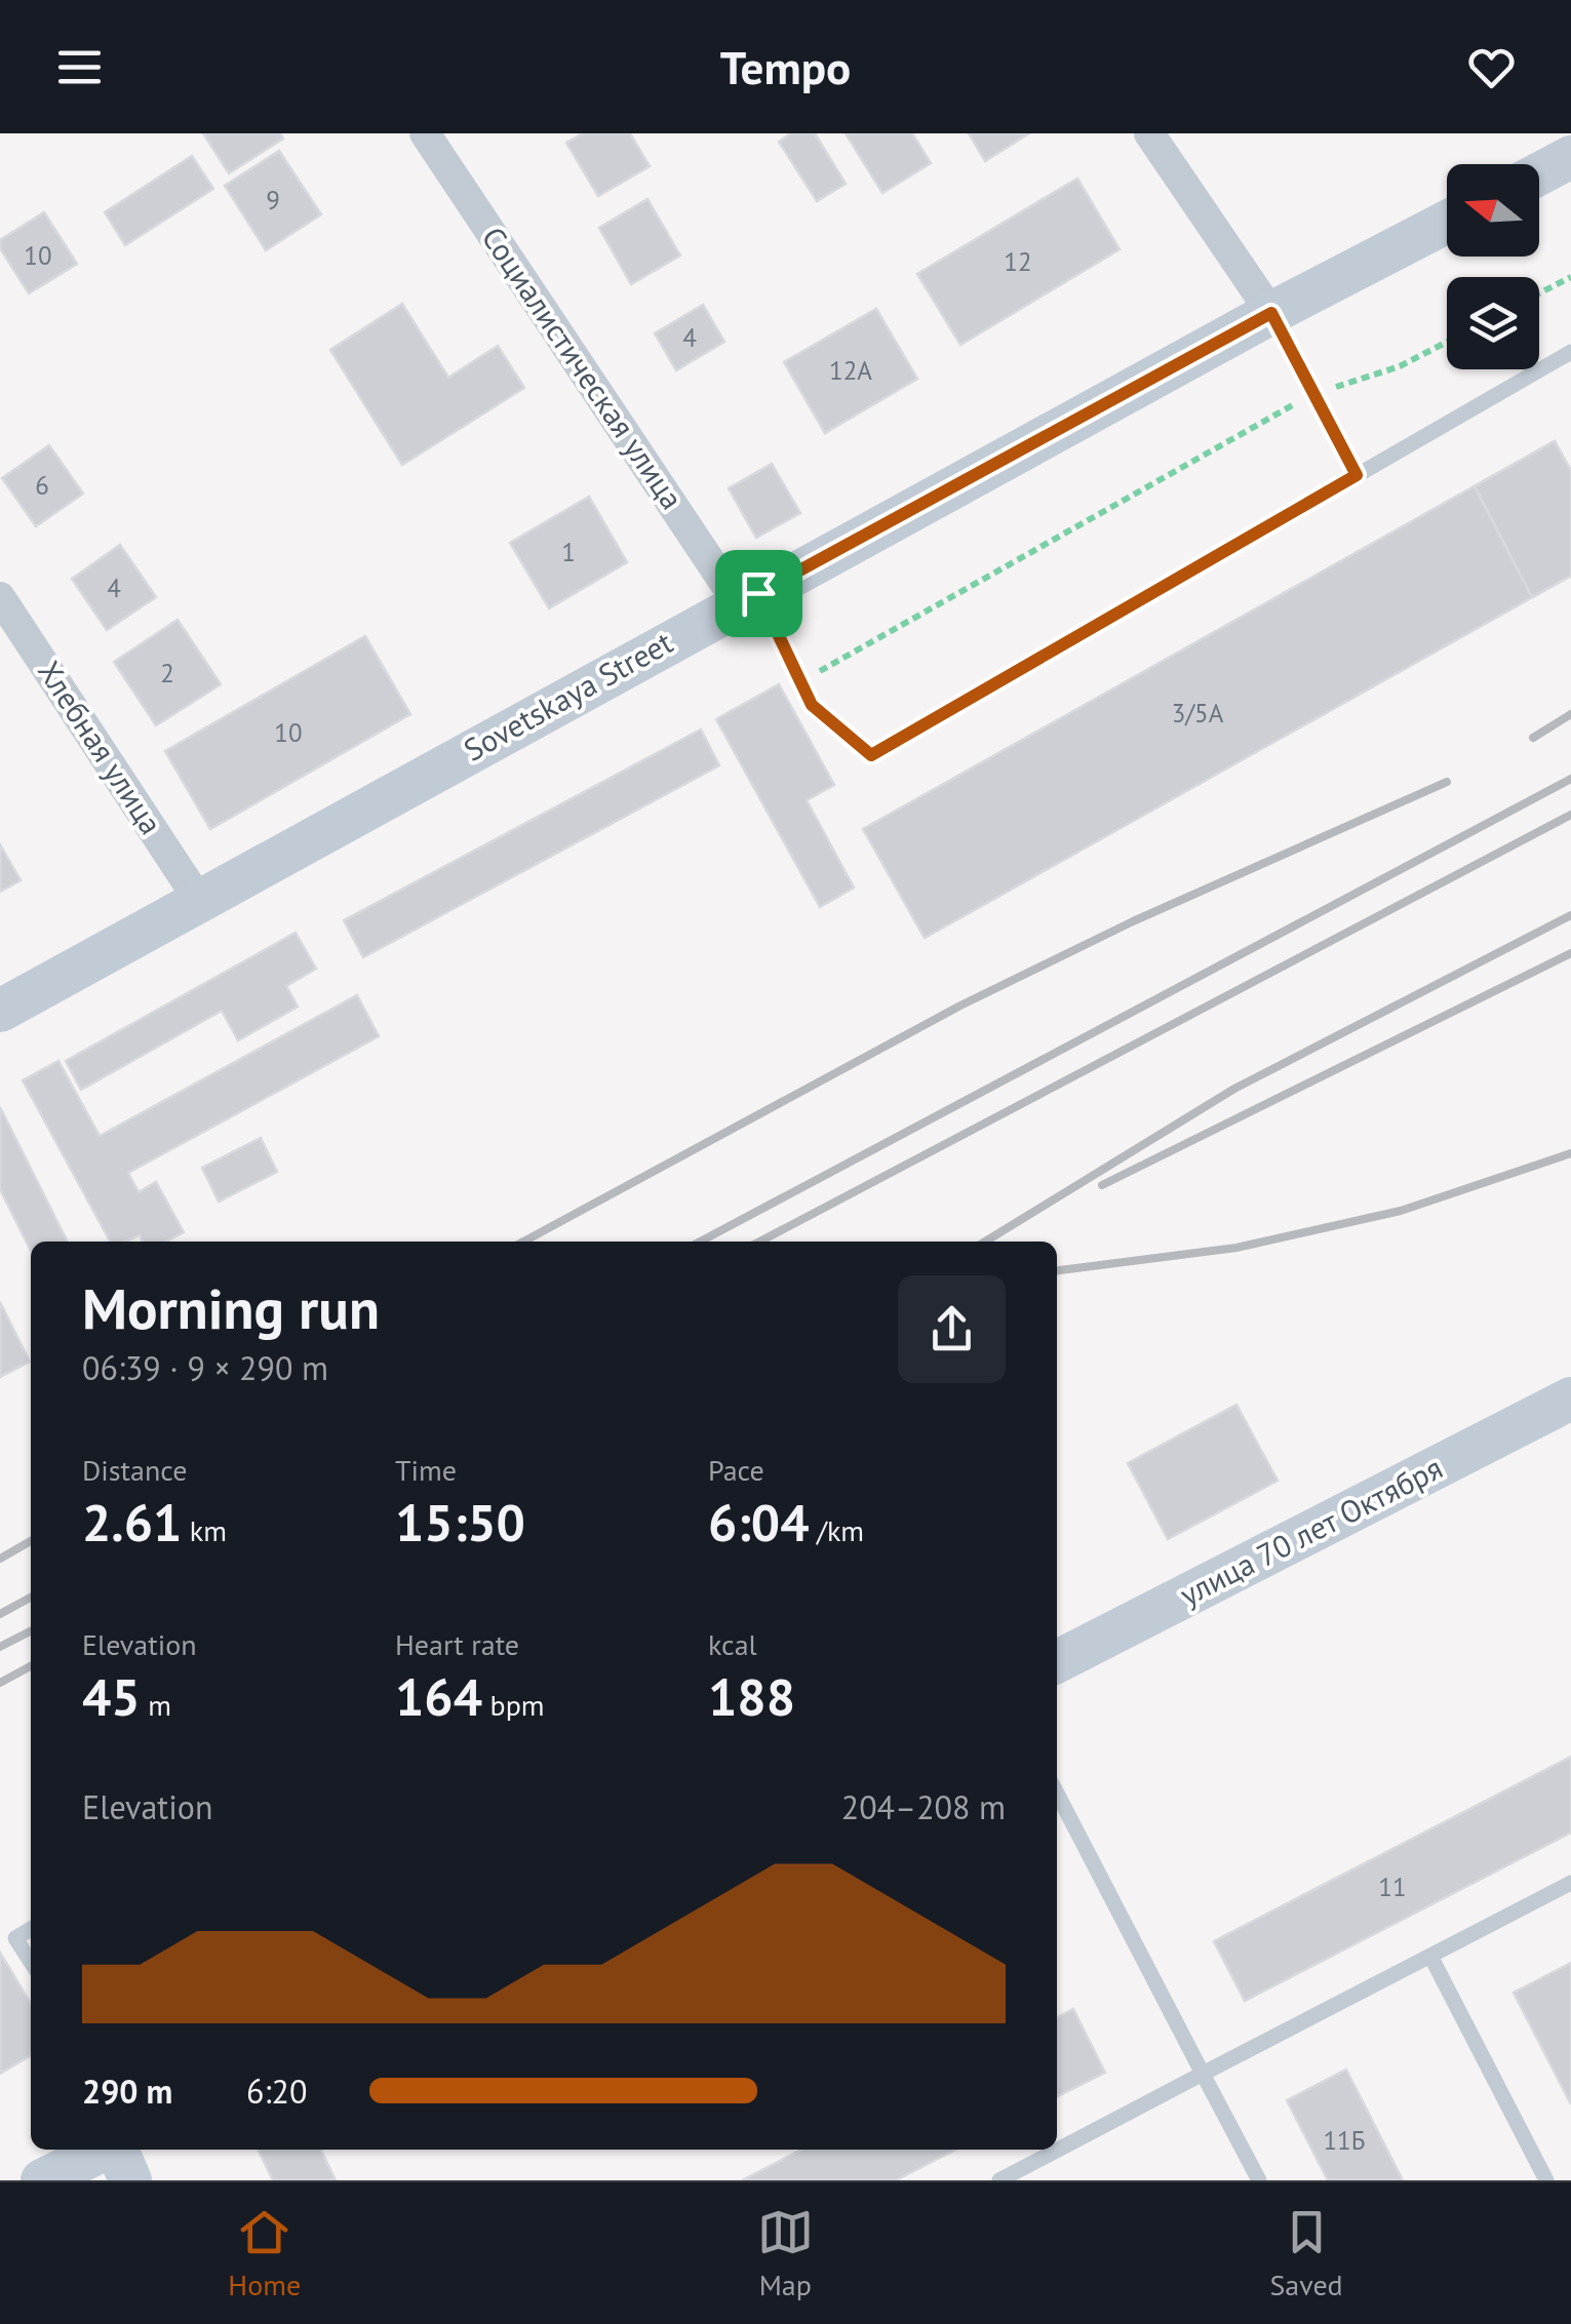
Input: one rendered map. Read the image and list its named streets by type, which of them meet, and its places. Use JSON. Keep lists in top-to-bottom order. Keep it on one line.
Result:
{"streets":{"street":["Социалистическая улица","Sovetskaya Street","Хлебная улица","улица 70 лет Октября"]},"crossings":[["Социалистическая улица","Sovetskaya Street"],["Sovetskaya Street","Хлебная улица"]],"house_numbers":["9","10","12","4","12А","6","1","4","2","3/5А","10","11","11Б"],"north":"left","page":{"header":"Tempo","heading":["Morning run","06:39 · 9 × 290 m"],"stats":[["Distance","2.61 km"],["Time","15:50"],["Pace","6:04 /km"],["Elevation","45 m"],["Heart rate","164 bpm"],["kcal","188"]],"chart":["Elevation","204–208 m"],"list":[{"name":"290 m","note":"6:20"}],"tabs":["Home","Map","Saved"]}}
